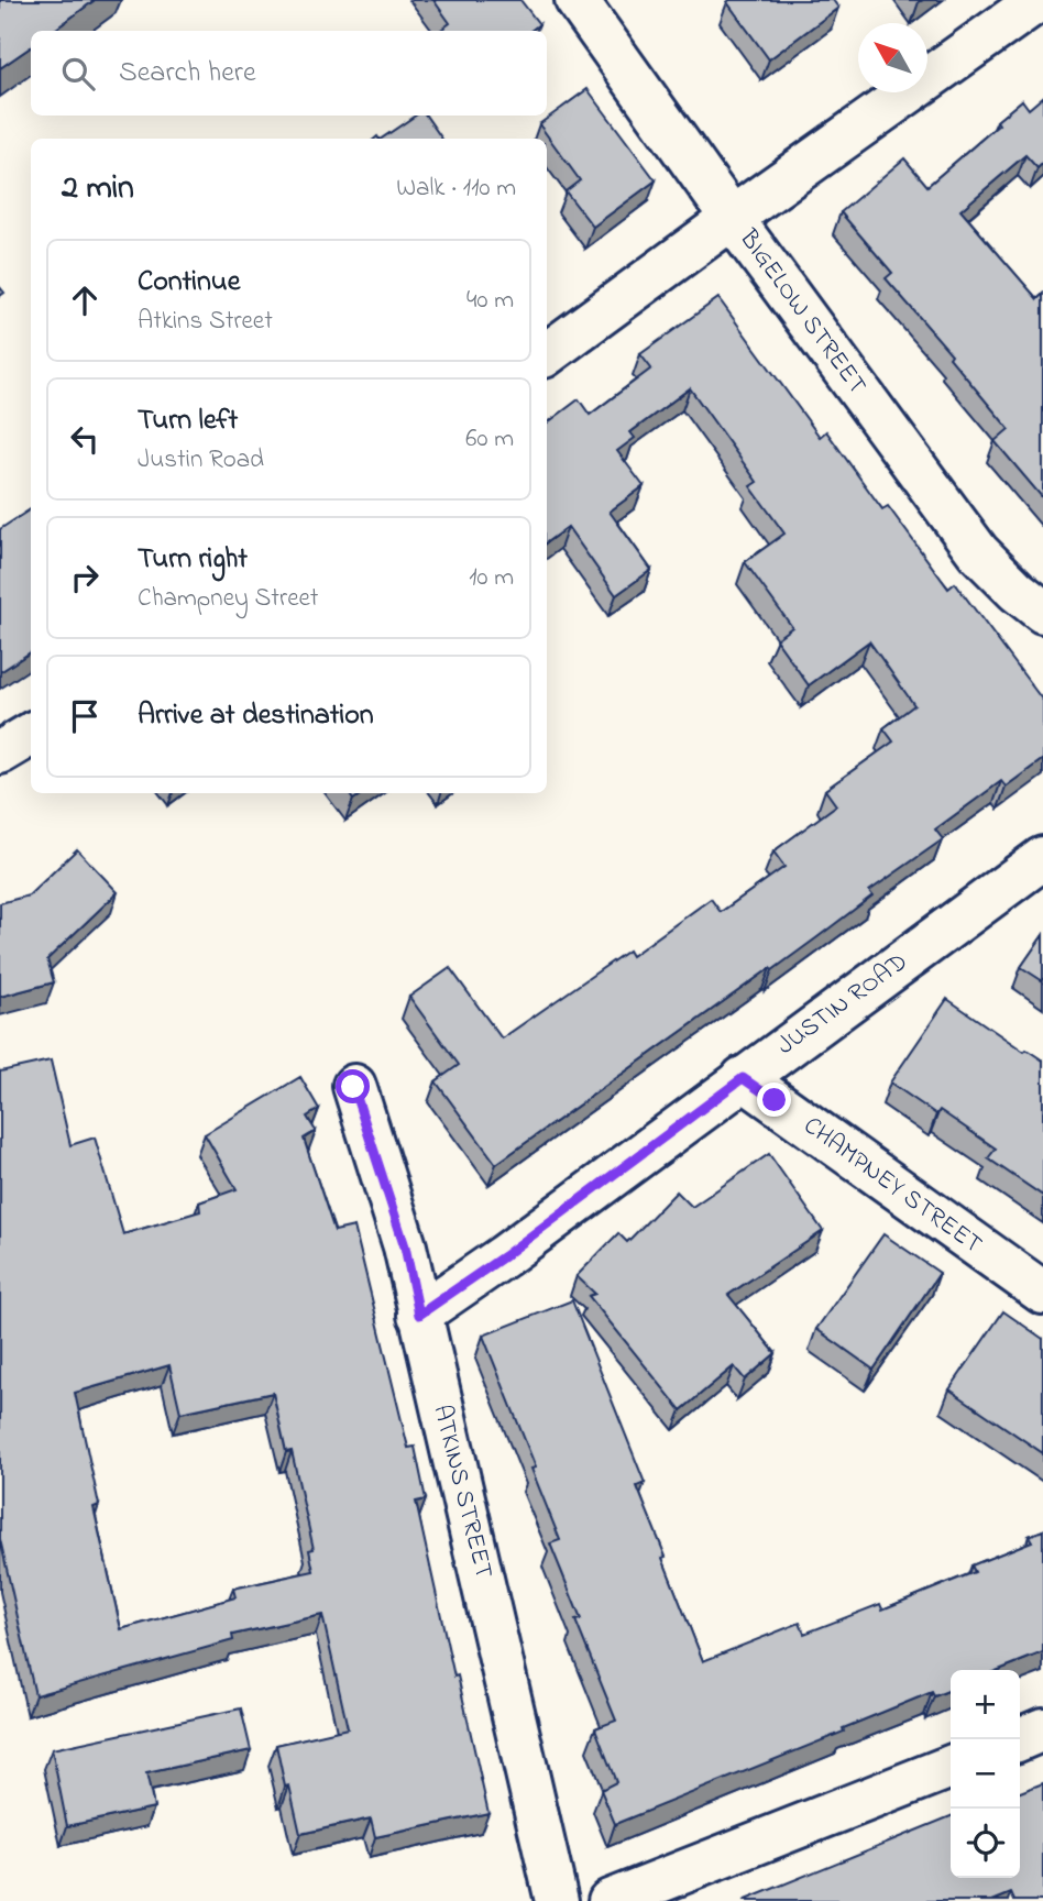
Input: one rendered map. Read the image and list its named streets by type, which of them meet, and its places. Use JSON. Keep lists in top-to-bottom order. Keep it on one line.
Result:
{"streets":{"street":["BIGELOW STREET","JUSTIN ROAD","CHAMPNEY STREET","ATKINS STREET"]},"crossings":[["JUSTIN ROAD","CHAMPNEY STREET"],["JUSTIN ROAD","ATKINS STREET"]],"north":"top left","page":{"search":"Search here","heading":["2 min","Walk · 110 m"],"list":[["Continue","Atkins Street","40 m"],["Turn left","Justin Road","60 m"],["Turn right","Champney Street","10 m"],"Arrive at destination"],"map_buttons":["+","−"]}}
